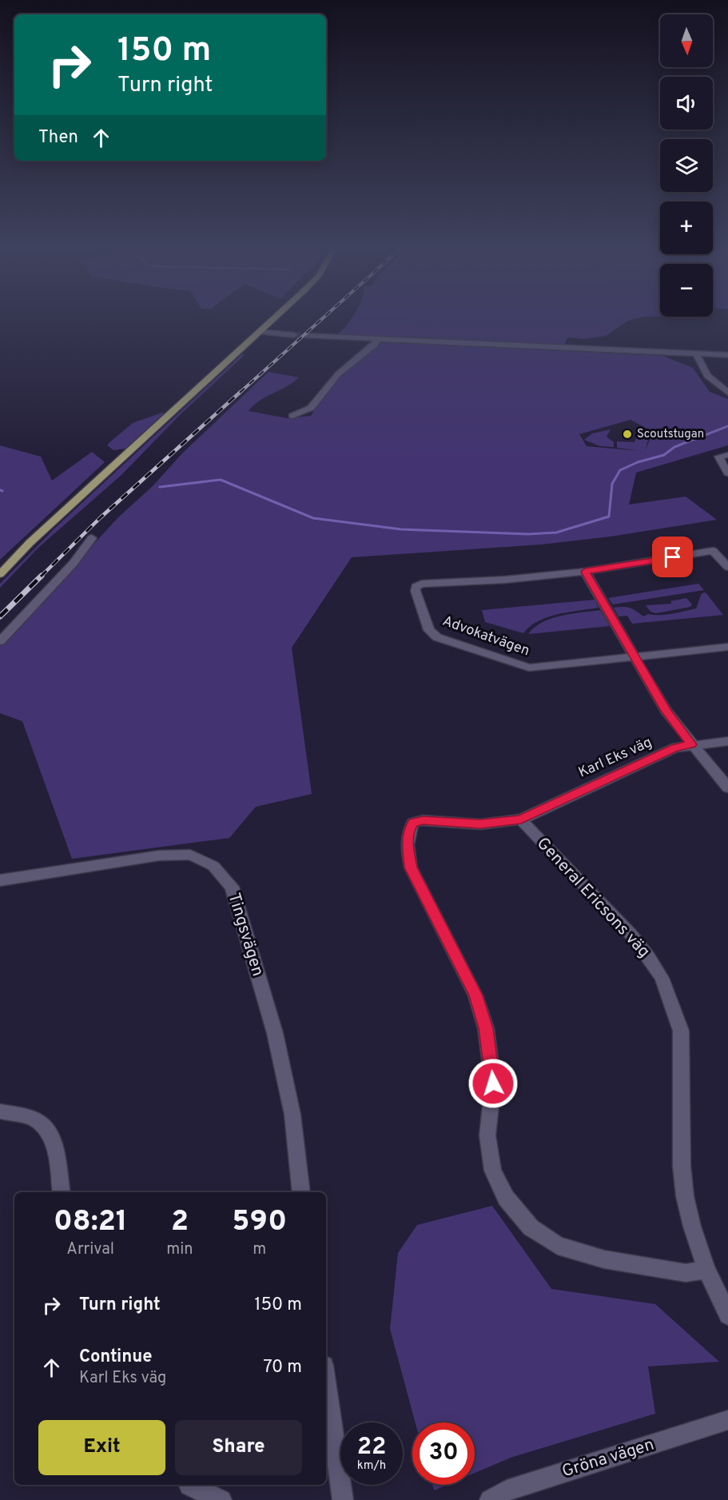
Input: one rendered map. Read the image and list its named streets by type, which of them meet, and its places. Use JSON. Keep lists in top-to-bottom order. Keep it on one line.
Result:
{"streets":{"street":["Advokatvägen","Karl Eks väg","General Ericsons väg","Tingsvägen","Gröna vägen"]},"crossings":[["Karl Eks väg","General Ericsons väg"]],"places":["Scoutstugan"],"north":"bottom","page":{"map_buttons":["+","−"],"turn":["150 m","Turn right"],"then":"Then","eta":["08:21","Arrival","2","min","590","m"],"list":[{"name":"Turn right","value":"150 m"},{"name":"Continue","note":"Karl Eks väg","value":"70 m"}],"buttons":["Exit","Share"],"speed":"22 km/h","limit":"30"}}
